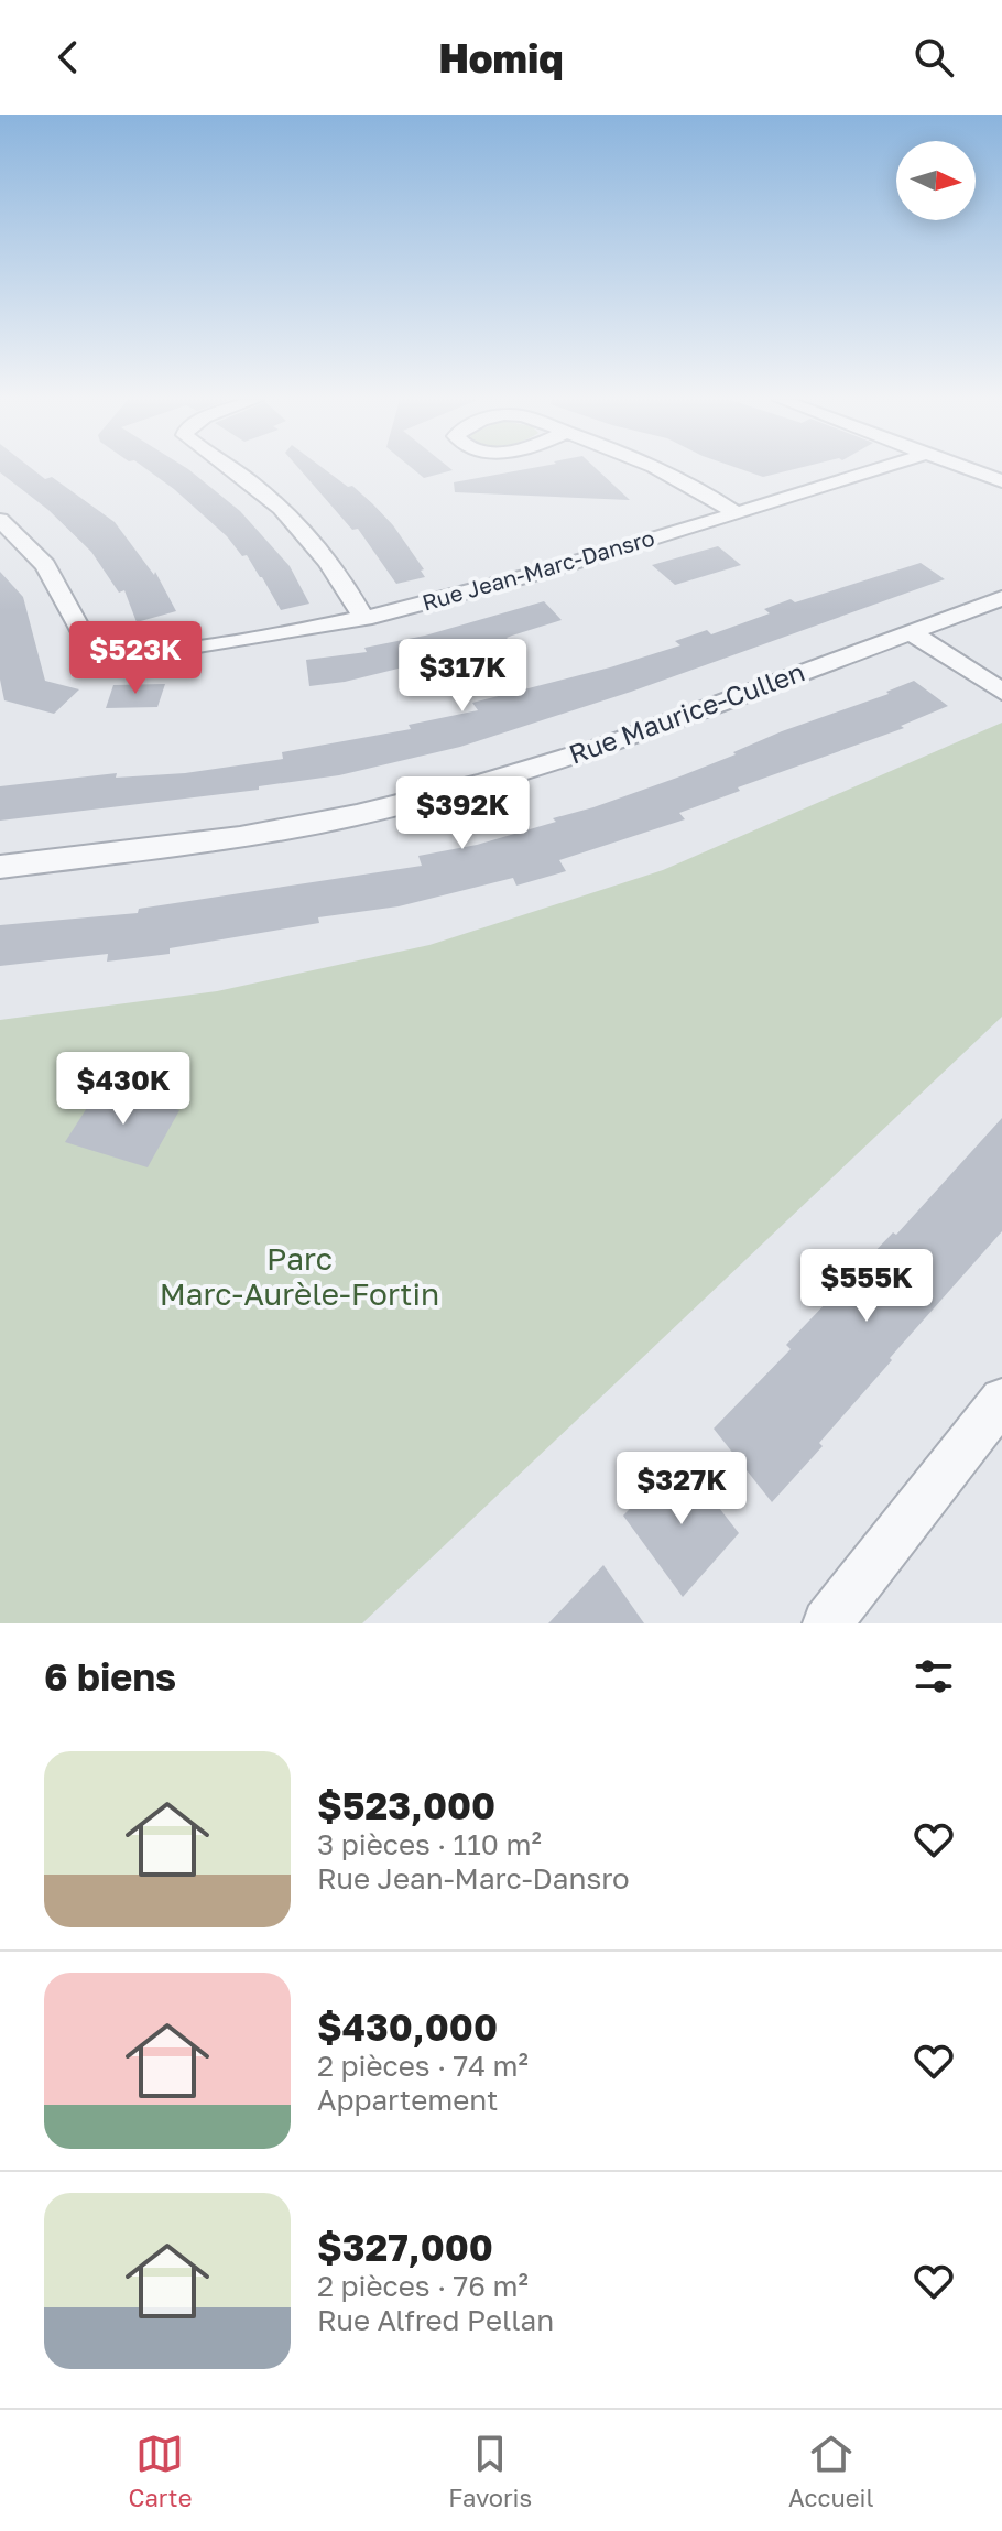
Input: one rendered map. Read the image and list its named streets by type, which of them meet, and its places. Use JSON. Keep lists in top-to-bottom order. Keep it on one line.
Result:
{"streets":{"street":["Rue Jean-Marc-Dansro","Rue Maurice-Cullen"]},"parks":["Parc Marc-Aurèle-Fortin"],"north":"right","page":{"header":"Homiq","price":["$523K","$317K","$392K","$430K","$555K","$327K"],"heading":"6 biens","list":[{"name":"$523,000","note":"3 pièces · 110 m² · Rue Jean-Marc-Dansro"},{"name":"$430,000","note":"2 pièces · 74 m² · Appartement"},{"name":"$327,000","note":"2 pièces · 76 m² · Rue Alfred Pellan"}],"tabs":["Carte","Favoris","Accueil"]}}
